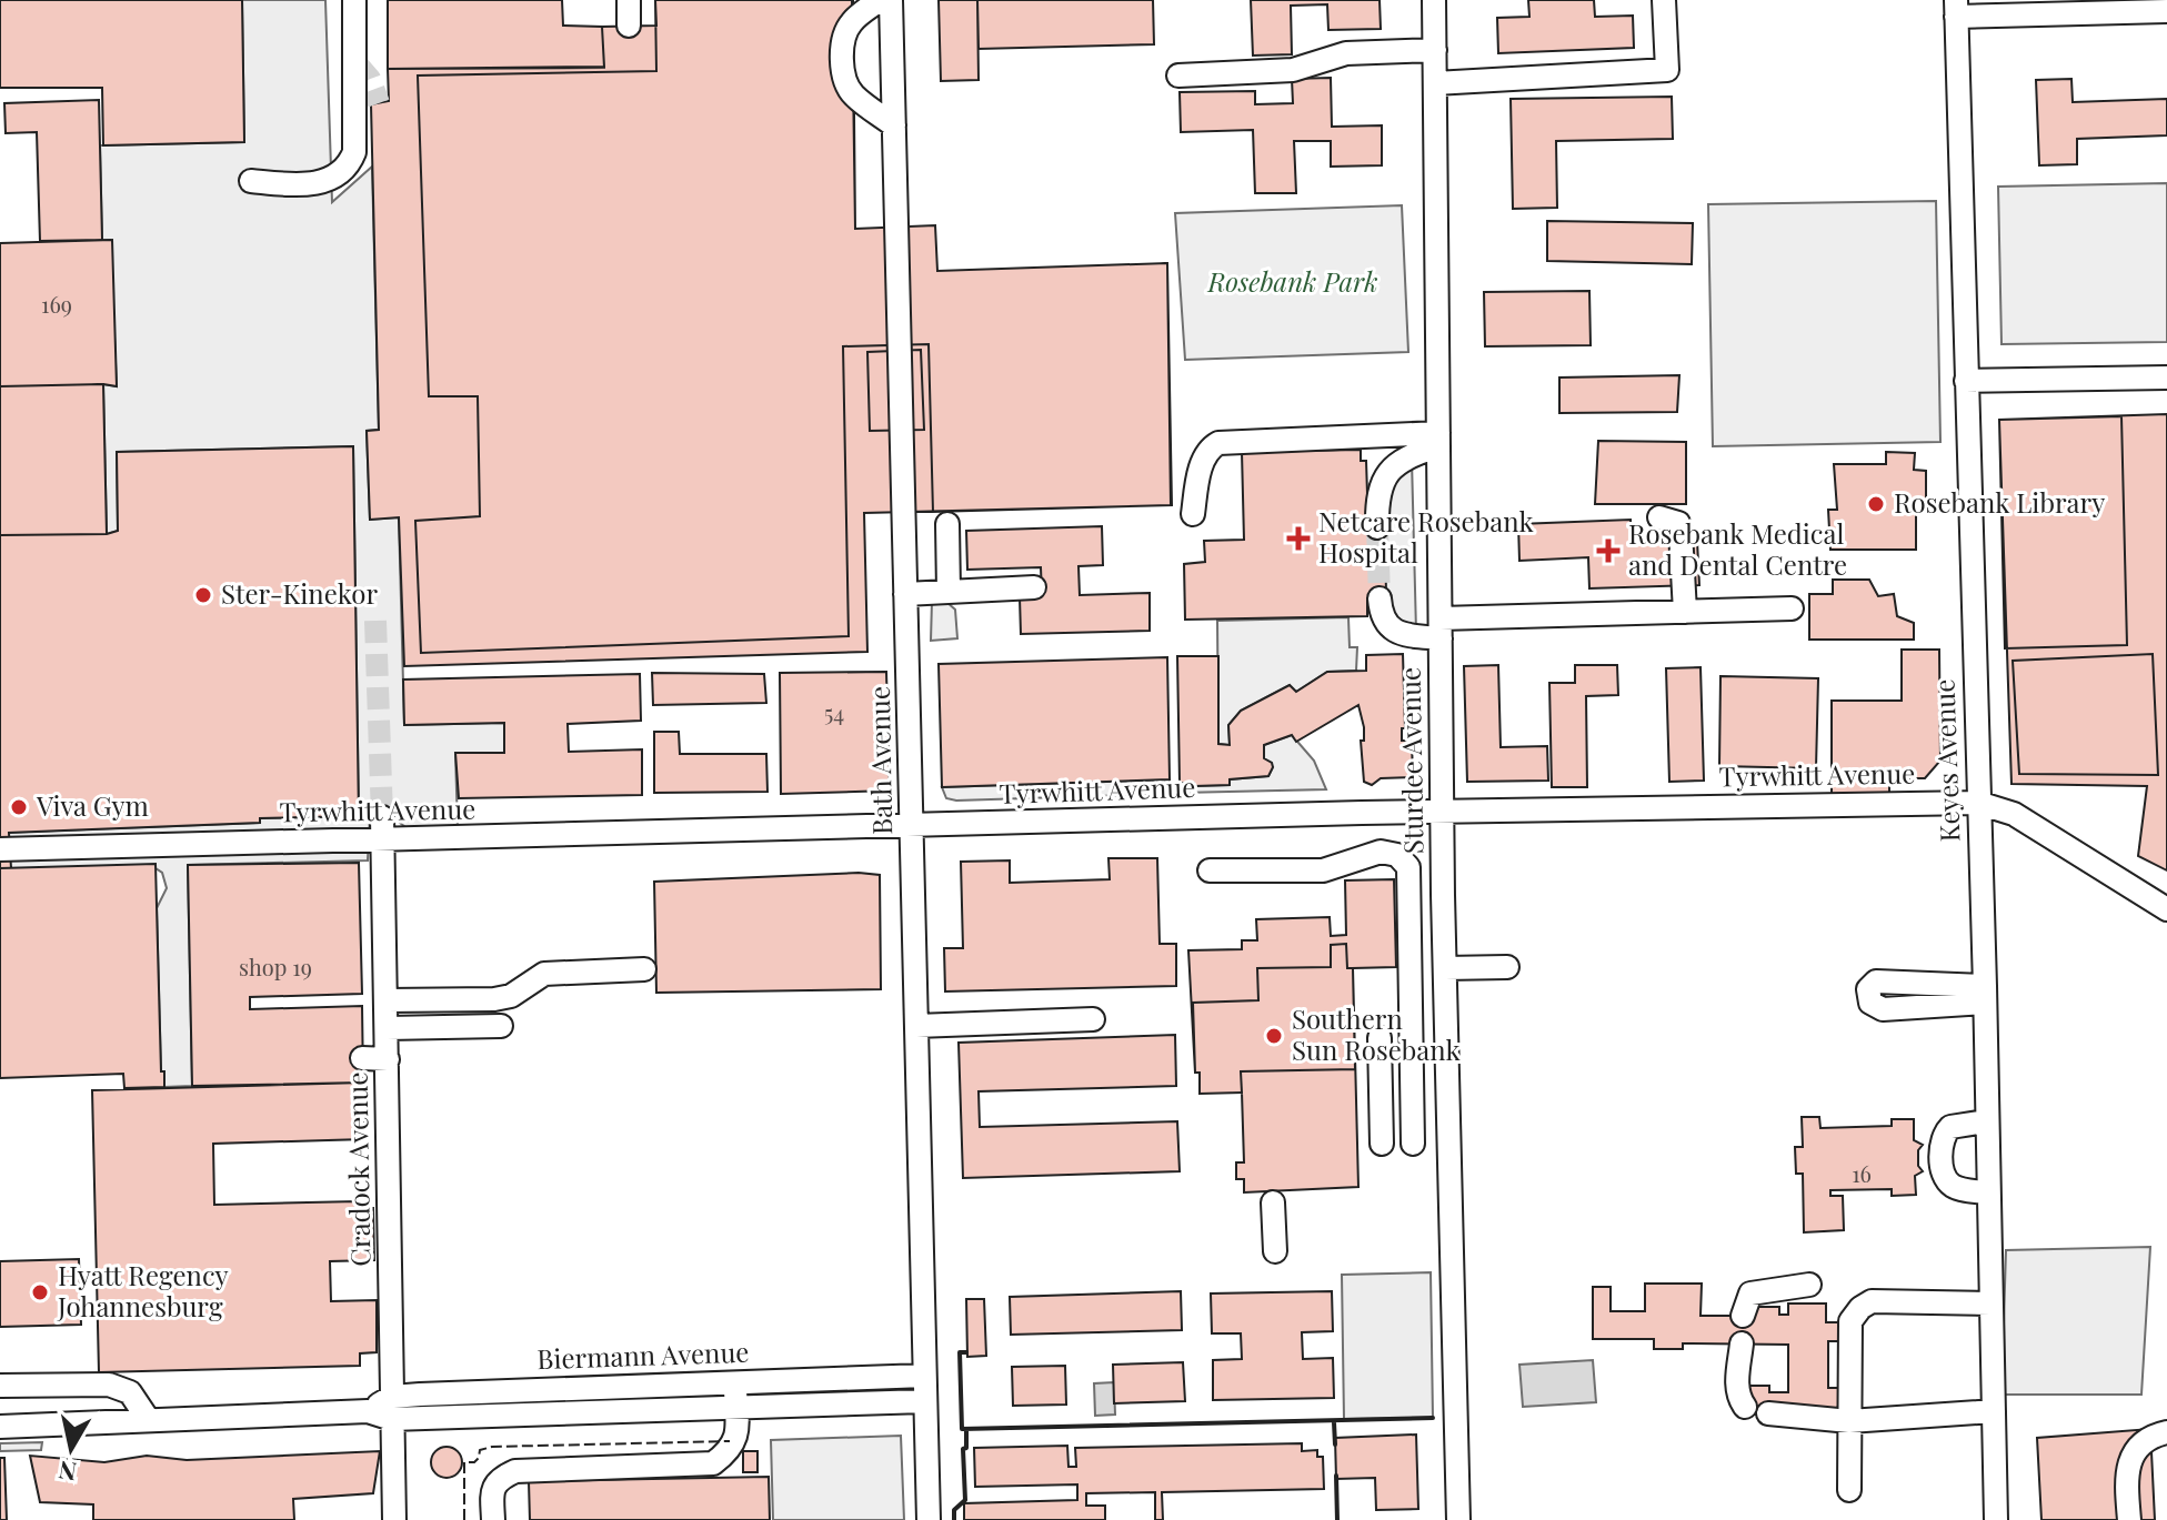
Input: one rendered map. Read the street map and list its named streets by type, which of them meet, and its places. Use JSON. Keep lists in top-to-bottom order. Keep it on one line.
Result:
{"streets":{"street":["Bath Avenue","Sturdee Avenue","Keyes Avenue","Tyrwhitt Avenue","Cradock Avenue","Biermann Avenue"]},"crossings":[["Bath Avenue","Tyrwhitt Avenue"],["Bath Avenue","Biermann Avenue"],["Sturdee Avenue","Tyrwhitt Avenue"],["Keyes Avenue","Tyrwhitt Avenue"],["Tyrwhitt Avenue","Cradock Avenue"],["Cradock Avenue","Biermann Avenue"]],"parks":["Rosebank Park"],"places":{"other":["Rosebank Library","Ster-Kinekor","Viva Gym","Southern Sun Rosebank","Hyatt Regency Johannesburg"],"health":["Netcare Rosebank Hospital","Rosebank Medical and Dental Centre"]},"house_numbers":["169","54","shop 19","16"],"north":"bottom"}
